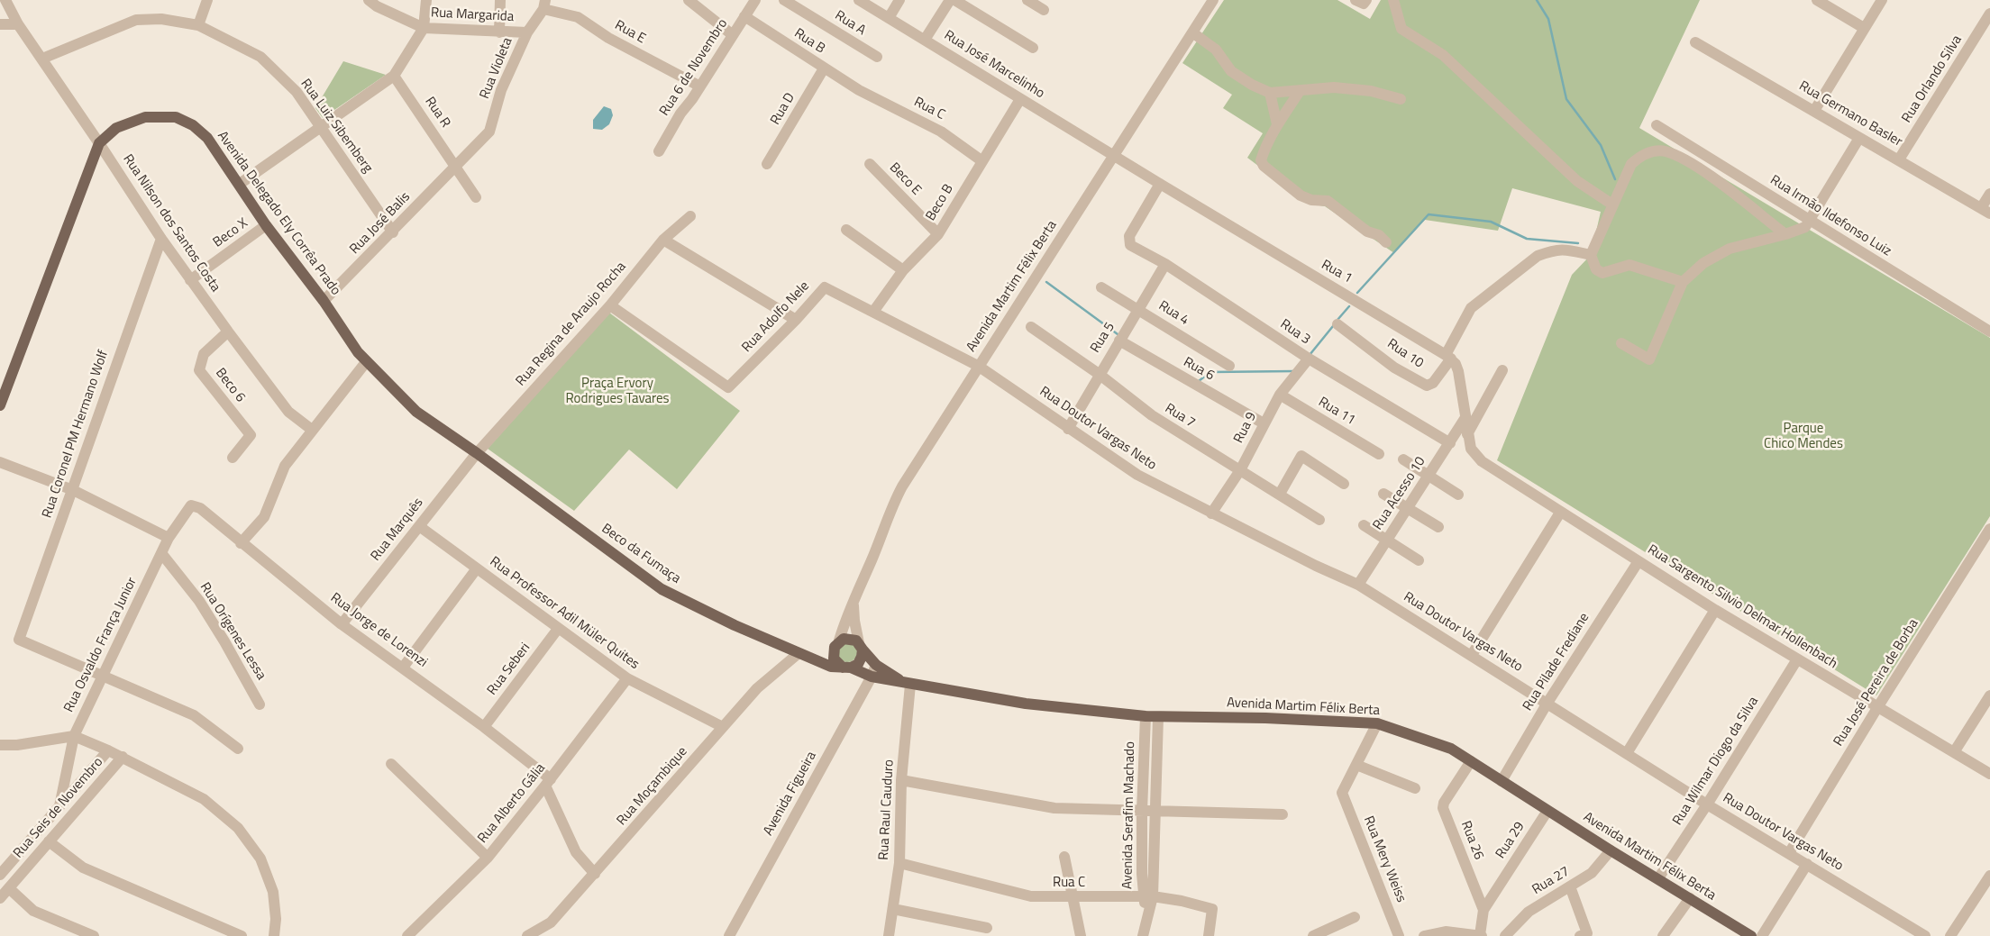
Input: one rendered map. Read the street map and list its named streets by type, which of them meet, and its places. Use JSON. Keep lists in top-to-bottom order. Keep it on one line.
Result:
{"streets":{"main road":["Avenida Delegado Ely Corrêa Prado","Avenida Martim Félix Berta","Beco da Fumaça"],"street":["Rua Margarida","Rua A","Rua E","Rua B","Rua José Marcelinho","Rua 6 de Novembro","Rua Violeta","Rua Orlando Silva","Rua D","Rua C","Rua R","Rua Germano Basler","Rua Luiz Sibemberg","Beco E","Beco B","Rua Irmão Ildefonso Luiz","Rua Nilson dos Santos Costa","Rua José Balis","Beco X","Rua 1","Rua 4","Rua Adolfo Nele","Rua Regina de Araujo Rocha","Rua 3","Rua 5","Rua 10","Rua 6","Beco 6","Rua 11","Rua 7","Rua 9","Rua Doutor Vargas Neto","Rua Coronel PM Hermano Wolf","Rua Acesso 10","Rua Marquês","Rua Sargento Silvio Delmar Hollenbach","Rua Professor Adil Müler Quites","Rua Jorge de Lorenzi","Rua Orígenes Lessa","Rua Osvaldo França Junior","Rua Pilade Frediane","Rua Seberi","Rua José Pereira de Borba","Rua Wilmar Diogo da Silva","Rua Moçambique","Avenida Figueira","Rua Alberto Gália","Rua Seis de Novembro","Rua Raul Cauduro","Avenida Serafim Machado","Rua 26","Rua 29","Rua Mery Weiss","Rua 27"]},"crossings":[["Rua Margarida","Rua Violeta"],["Rua E","Rua 6 de Novembro"],["Rua E","Rua Violeta"],["Rua B","Rua 6 de Novembro"],["Rua B","Rua D"],["Rua B","Rua C"],["Rua José Marcelinho","Beco B"],["Rua José Marcelinho","Rua 1"],["Rua José Marcelinho","Avenida Martim Félix Berta"],["Rua Violeta","Rua R"],["Rua Violeta","Rua José Balis"],["Rua Orlando Silva","Rua Germano Basler"],["Rua C","Beco B"],["Rua C","Rua Raul Cauduro"],["Rua C","Avenida Serafim Machado"],["Rua R","Rua José Balis"],["Rua Luiz Sibemberg","Rua Nilson dos Santos Costa"],["Rua Luiz Sibemberg","Rua José Balis"],["Beco E","Beco B"],["Beco B","Rua Adolfo Nele"],["Avenida Delegado Ely Corrêa Prado","Rua Nilson dos Santos Costa"],["Avenida Delegado Ely Corrêa Prado","Rua José Balis"],["Avenida Delegado Ely Corrêa Prado","Beco X"],["Avenida Delegado Ely Corrêa Prado","Rua Regina de Araujo Rocha"],["Avenida Delegado Ely Corrêa Prado","Rua Marquês"],["Avenida Delegado Ely Corrêa Prado","Beco da Fumaça"],["Rua Nilson dos Santos Costa","Beco X"],["Rua Nilson dos Santos Costa","Beco 6"],["Rua Nilson dos Santos Costa","Rua Coronel PM Hermano Wolf"],["Rua 1","Avenida Martim Félix Berta"],["Rua 1","Rua 3"],["Rua 1","Rua 10"],["Avenida Martim Félix Berta","Rua Adolfo Nele"],["Avenida Martim Félix Berta","Rua Doutor Vargas Neto"],["Avenida Martim Félix Berta","Beco da Fumaça"],["Avenida Martim Félix Berta","Rua Pilade Frediane"],["Avenida Martim Félix Berta","Rua Wilmar Diogo da Silva"],["Avenida Martim Félix Berta","Avenida Figueira"],["Avenida Martim Félix Berta","Rua Raul Cauduro"],["Avenida Martim Félix Berta","Avenida Serafim Machado"],["Avenida Martim Félix Berta","Rua 26"],["Avenida Martim Félix Berta","Rua 29"],["Avenida Martim Félix Berta","Rua 27"],["Rua 4","Rua 5"],["Rua Adolfo Nele","Rua Regina de Araujo Rocha"],["Rua Adolfo Nele","Rua Doutor Vargas Neto"],["Rua Regina de Araujo Rocha","Rua Marquês"],["Rua Regina de Araujo Rocha","Beco da Fumaça"],["Rua 3","Rua 5"],["Rua 3","Rua 9"],["Rua 3","Rua Acesso 10"],["Rua 5","Rua 6"],["Rua 5","Rua 7"],["Rua 5","Rua Doutor Vargas Neto"],["Rua 6","Rua 9"],["Rua 11","Rua 9"],["Rua 7","Rua 9"],["Rua 9","Rua Doutor Vargas Neto"],["Rua Doutor Vargas Neto","Rua Acesso 10"],["Rua Doutor Vargas Neto","Rua Pilade Frediane"],["Rua Doutor Vargas Neto","Rua José Pereira de Borba"],["Rua Doutor Vargas Neto","Rua Wilmar Diogo da Silva"],["Rua Coronel PM Hermano Wolf","Rua Osvaldo França Junior"],["Rua Marquês","Beco da Fumaça"],["Rua Marquês","Rua Professor Adil Müler Quites"],["Rua Marquês","Rua Jorge de Lorenzi"],["Beco da Fumaça","Rua Moçambique"],["Rua Sargento Silvio Delmar Hollenbach","Rua Pilade Frediane"],["Rua Sargento Silvio Delmar Hollenbach","Rua José Pereira de Borba"],["Rua Sargento Silvio Delmar Hollenbach","Rua Wilmar Diogo da Silva"],["Rua Professor Adil Müler Quites","Rua Seberi"],["Rua Professor Adil Müler Quites","Rua Moçambique"],["Rua Professor Adil Müler Quites","Rua Alberto Gália"],["Rua Jorge de Lorenzi","Rua Osvaldo França Junior"],["Rua Jorge de Lorenzi","Rua Seberi"],["Rua Jorge de Lorenzi","Rua Moçambique"],["Rua Jorge de Lorenzi","Rua Alberto Gália"],["Rua Orígenes Lessa","Rua Osvaldo França Junior"],["Rua Osvaldo França Junior","Rua Seis de Novembro"],["Rua 26","Rua 29"]],"parks":["Praça Ervory Rodrigues Tavares","Parque Chico Mendes"]}
